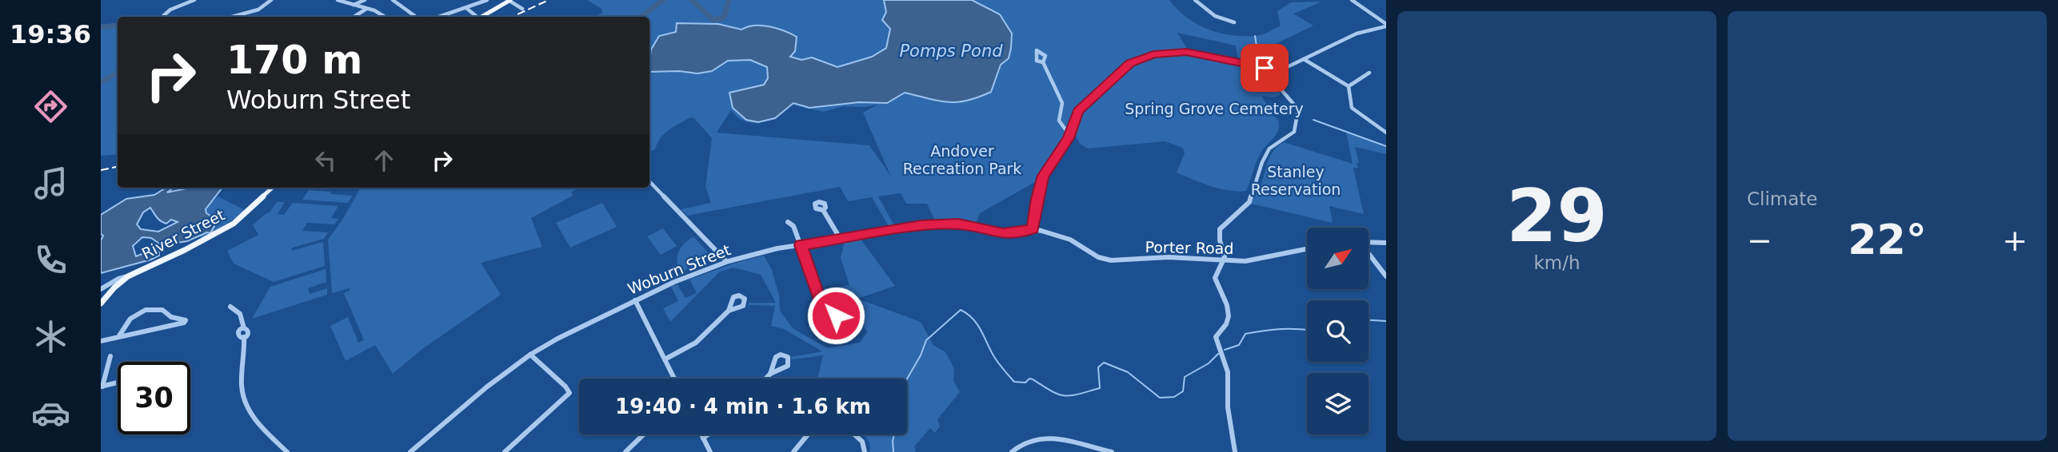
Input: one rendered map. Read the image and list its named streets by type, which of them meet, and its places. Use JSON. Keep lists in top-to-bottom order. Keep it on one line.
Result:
{"streets":{"main road":["River Street"],"street":["Porter Road","Woburn Street"]},"crossings":[["Porter Road","Woburn Street"]],"water":["Pomps Pond"],"parks":["Spring Grove Cemetery","Andover Recreation Park","Stanley Reservation"],"north":"top right","page":{"tabs":"19:36","tile":[["29","km/h"],"Climate"],"turn":["170 m","Woburn Street"],"heat":["−","22°","+"],"limit":"30","trip":"19:40 · 4 min · 1.6 km"}}
